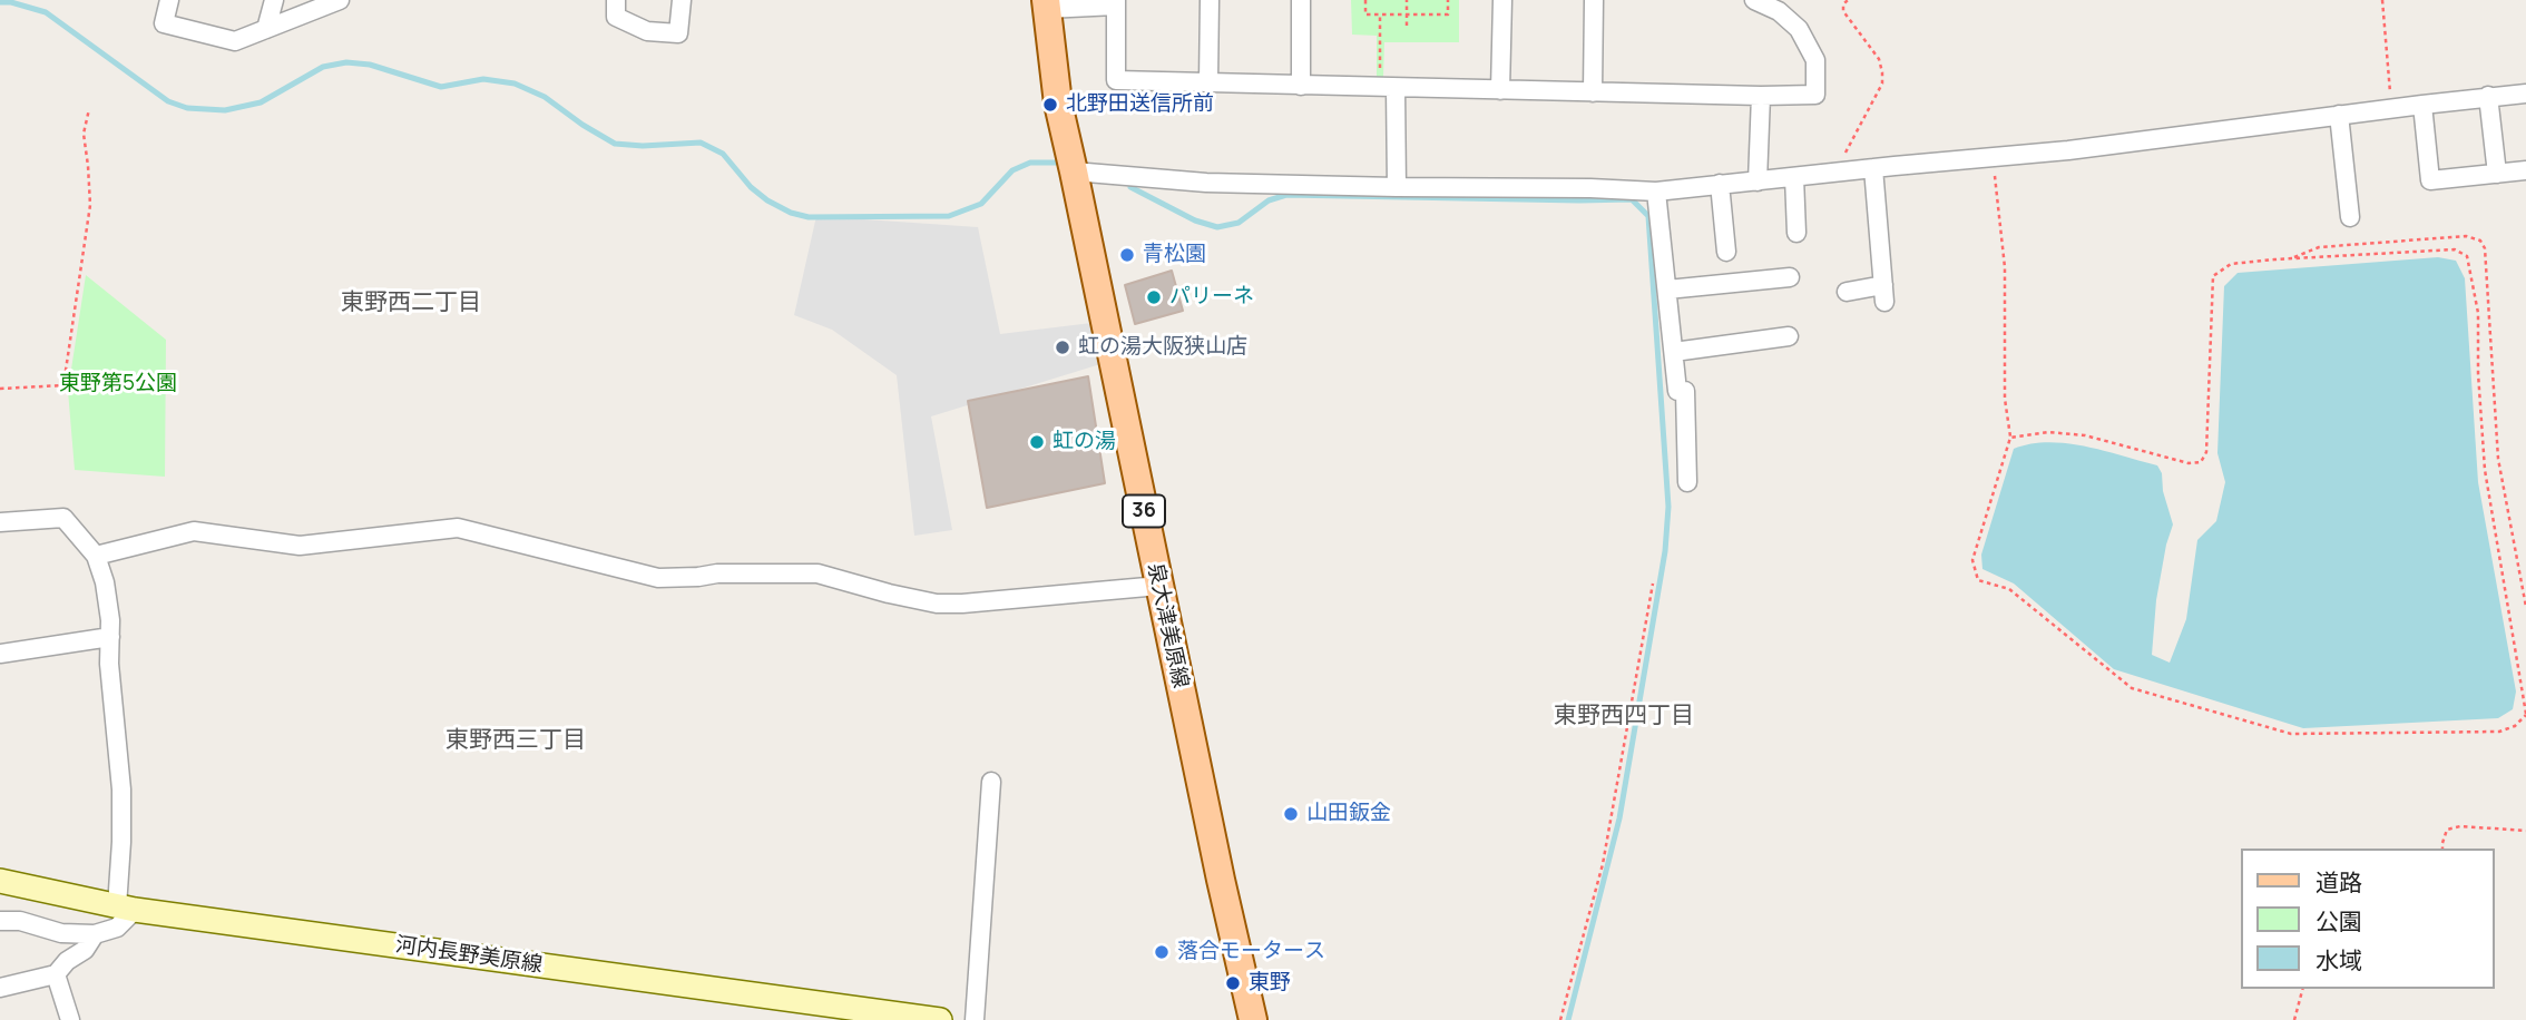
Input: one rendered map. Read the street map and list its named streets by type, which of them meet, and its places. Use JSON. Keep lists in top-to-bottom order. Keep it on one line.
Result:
{"streets":{"main road":["36","泉大津美原線","河内長野美原線"]},"districts":["東野西二丁目","東野西四丁目","東野西三丁目"],"parks":["東野第5公園"],"places":["北野田送信所前","青松園","パリーネ","虹の湯大阪狭山店","虹の湯","山田鈑金","落合モータース","東野"],"legend":["道路","公園","水域"]}
